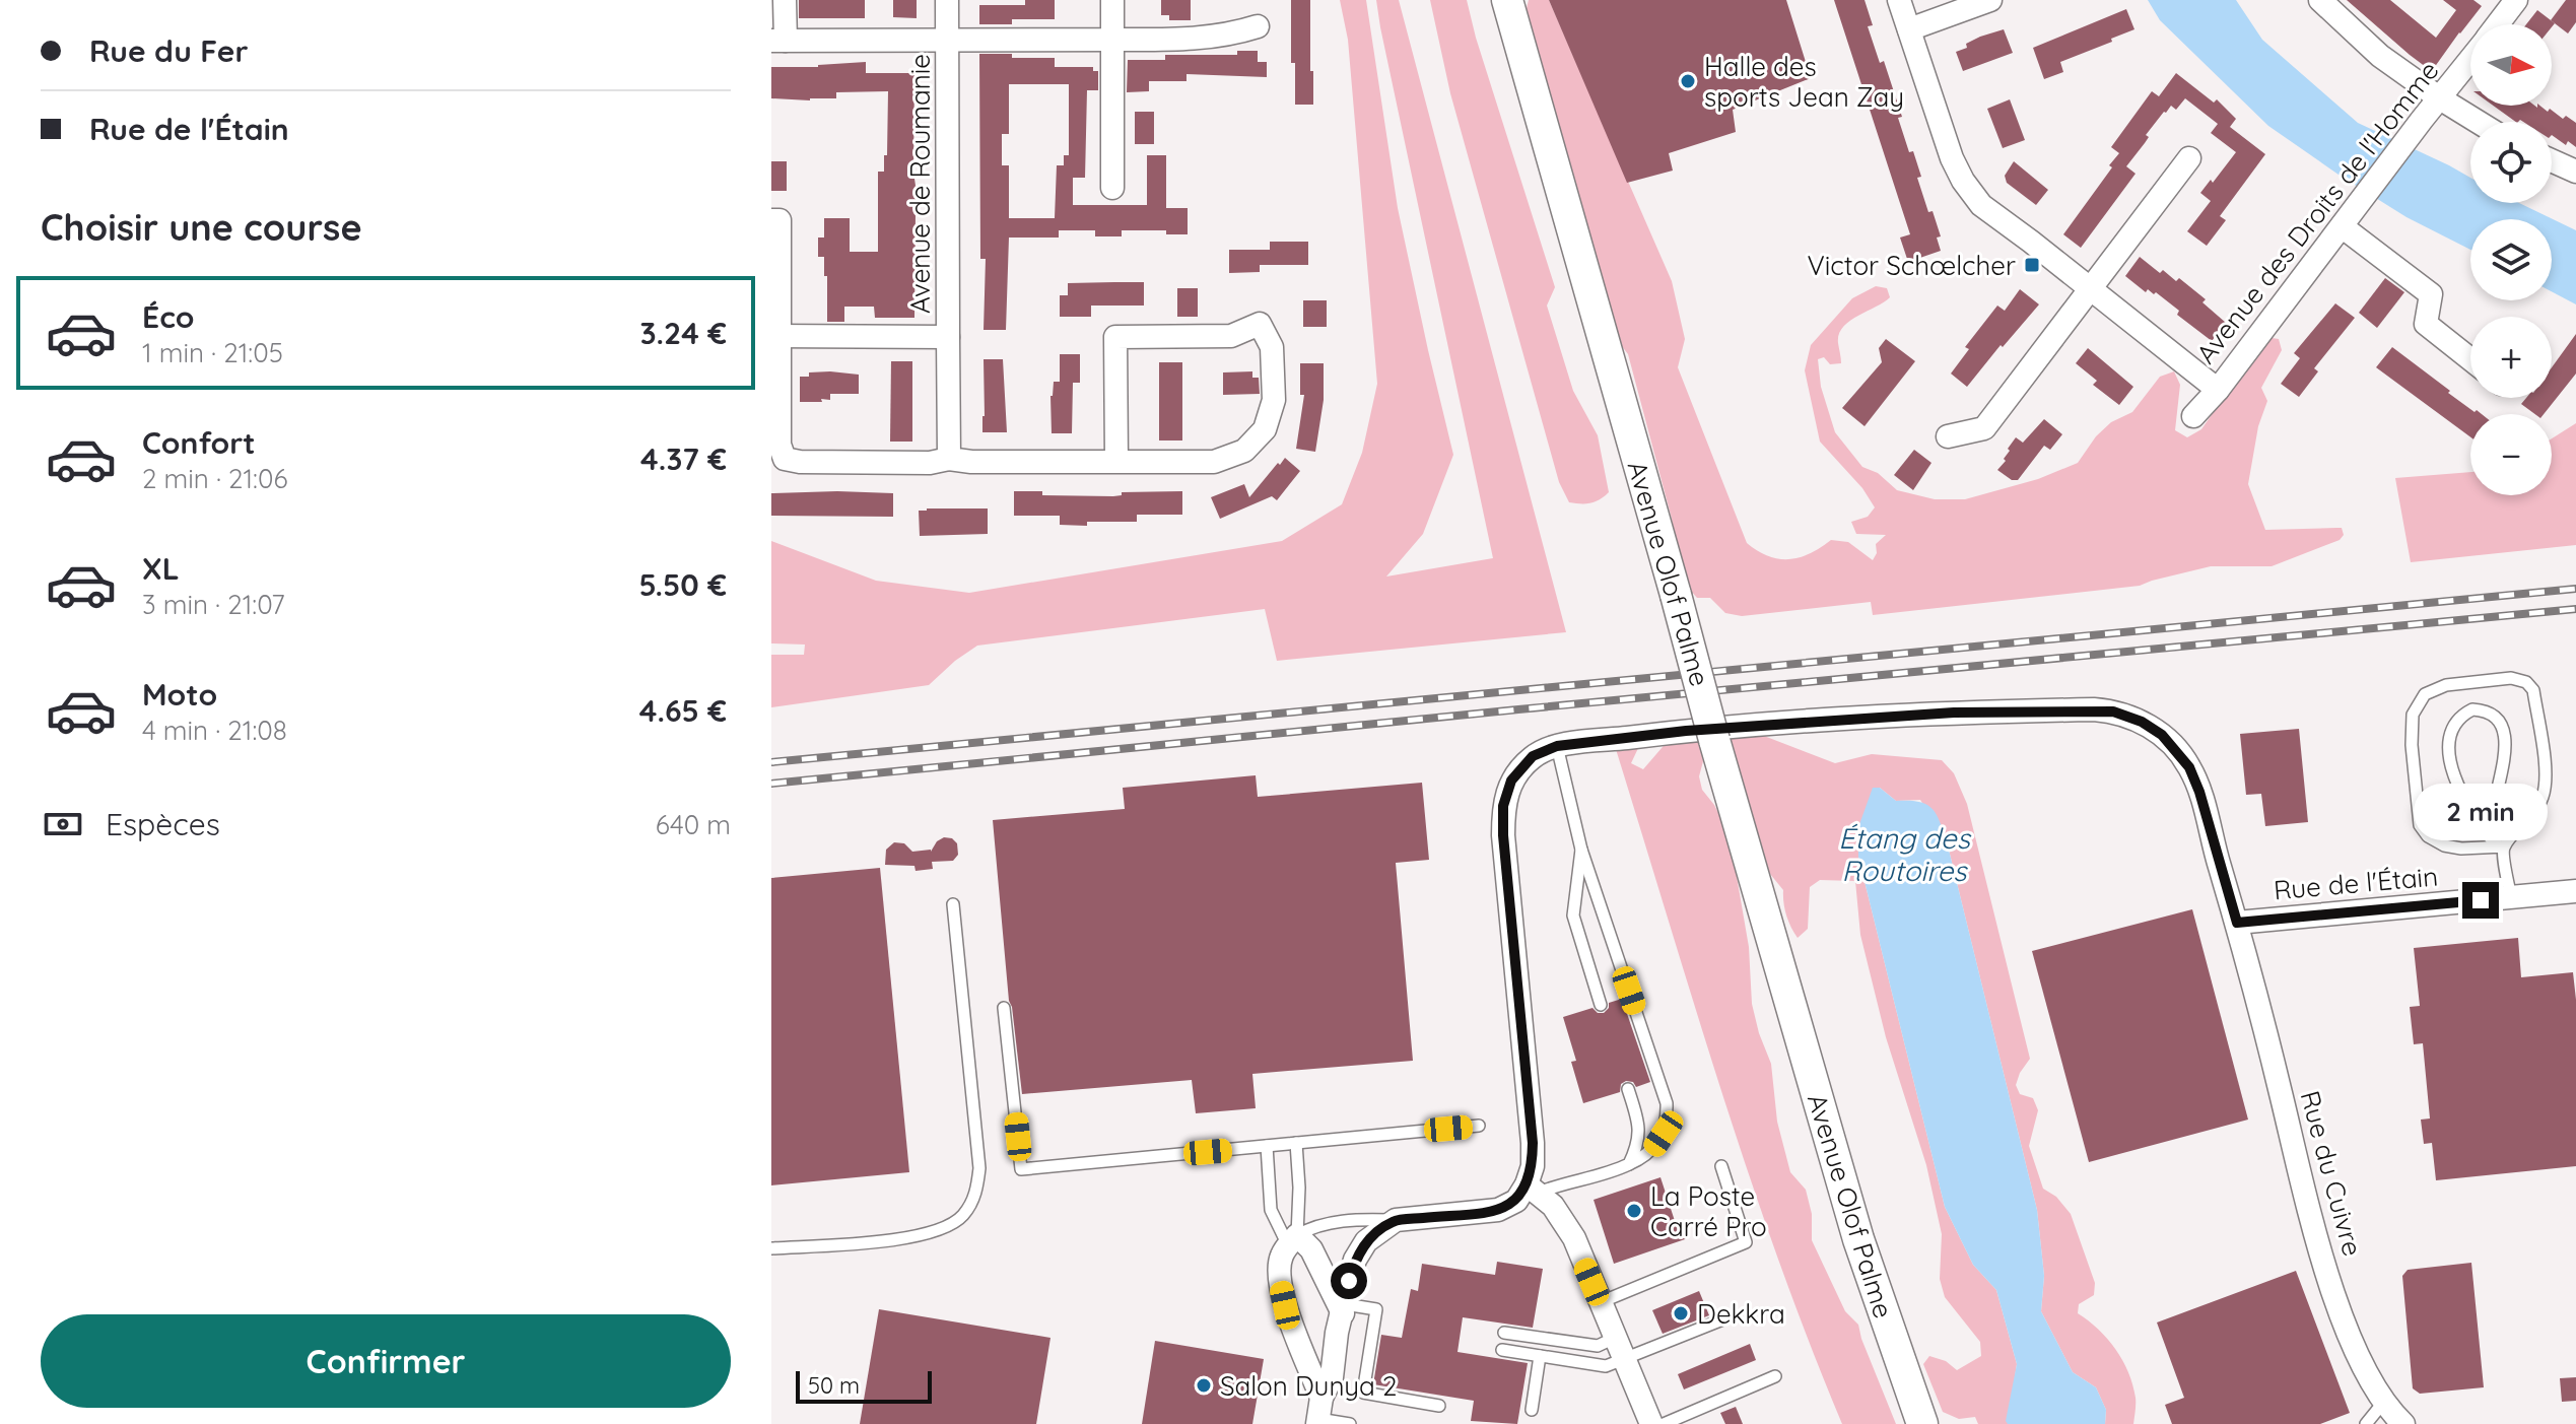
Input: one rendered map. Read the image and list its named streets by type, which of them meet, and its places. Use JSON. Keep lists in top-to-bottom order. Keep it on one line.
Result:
{"streets":{"main road":["Avenue Olof Palme"],"street":["Avenue de Roumanie","Avenue des Droits de l'Homme","Rue de l'Étain","Rue du Cuivre"]},"crossings":[["Rue de l'Étain","Rue du Cuivre"]],"water":["Étang des Routoires"],"places":{"other":["Halle des sports Jean Zay","La Poste Carré Pro","Dekkra","Salon Dunya 2"],"transit":["Victor Schœlcher"]},"scale_bar":"50 m","north":"right","page":{"banner":["Rue du Fer","Rue de l'Étain"],"map_buttons":["+","−"],"heading":"Choisir une course","list":[{"name":"Éco","note":"1 min · 21:05","value":"3.24 €"},{"name":"Confort","note":"2 min · 21:06","value":"4.37 €"},{"name":"XL","note":"3 min · 21:07","value":"5.50 €"},{"name":"Moto","note":"4 min · 21:08","value":"4.65 €"}],"pay":["Espèces","640 m"],"bubble":"2 min","buttons":"Confirmer","scale":"50 m"}}
